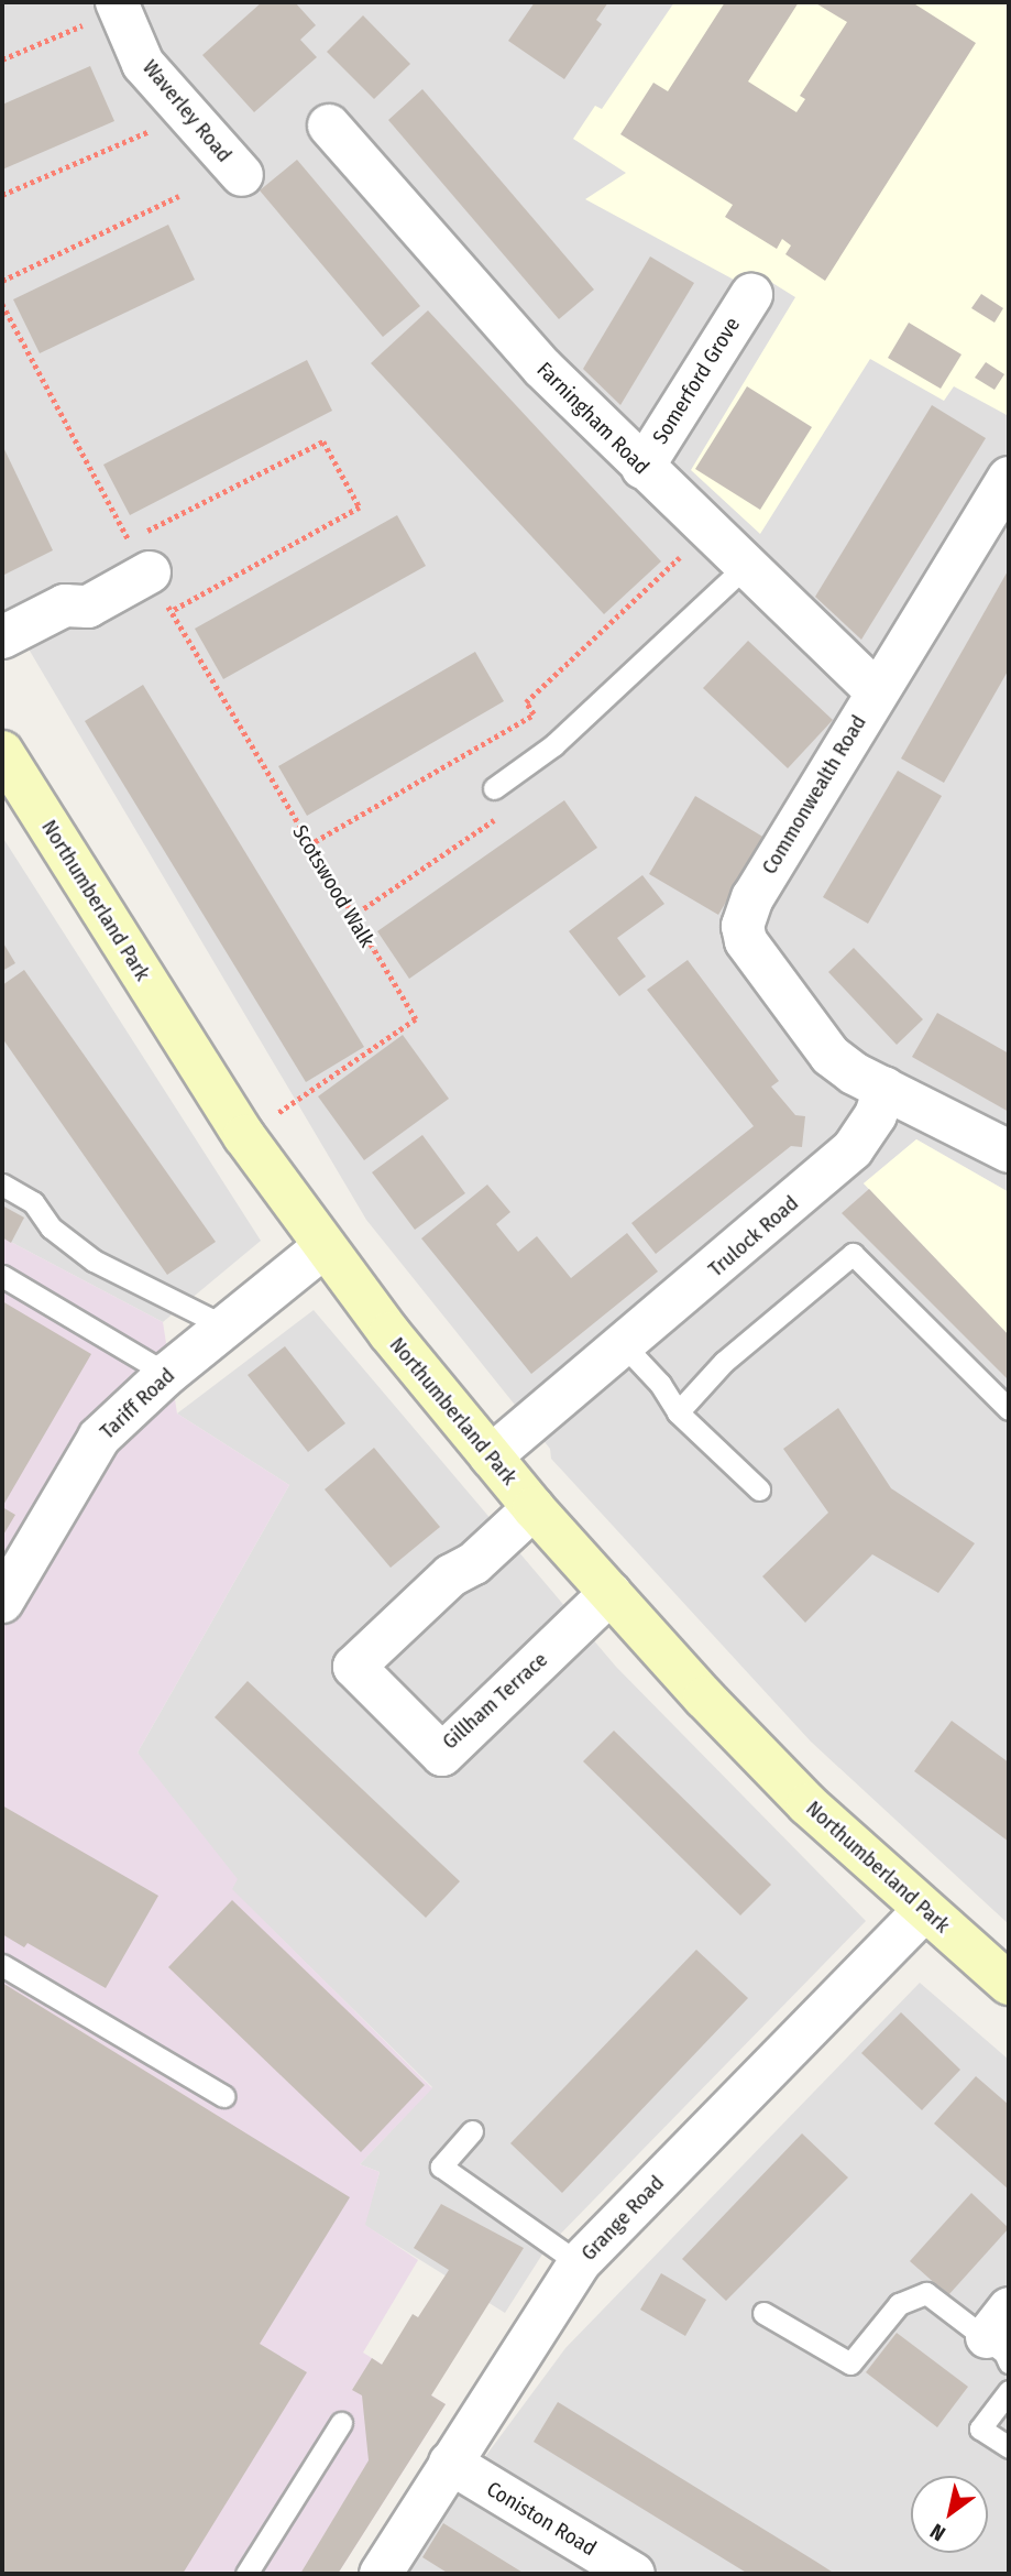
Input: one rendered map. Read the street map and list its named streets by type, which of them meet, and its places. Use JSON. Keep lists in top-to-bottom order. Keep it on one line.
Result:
{"streets":{"street":["Waverley Road","Somerford Grove","Farningham Road","Commonwealth Road","Northumberland Park","Trulock Road","Tariff Road","Gillham Terrace","Grange Road","Coniston Road"],"path":["Scotswood Walk"]},"crossings":[["Somerford Grove","Farningham Road"],["Farningham Road","Commonwealth Road"],["Commonwealth Road","Trulock Road"],["Scotswood Walk","Northumberland Park"],["Northumberland Park","Trulock Road"],["Northumberland Park","Tariff Road"],["Northumberland Park","Gillham Terrace"],["Northumberland Park","Grange Road"],["Grange Road","Coniston Road"]],"north":"bottom left"}
